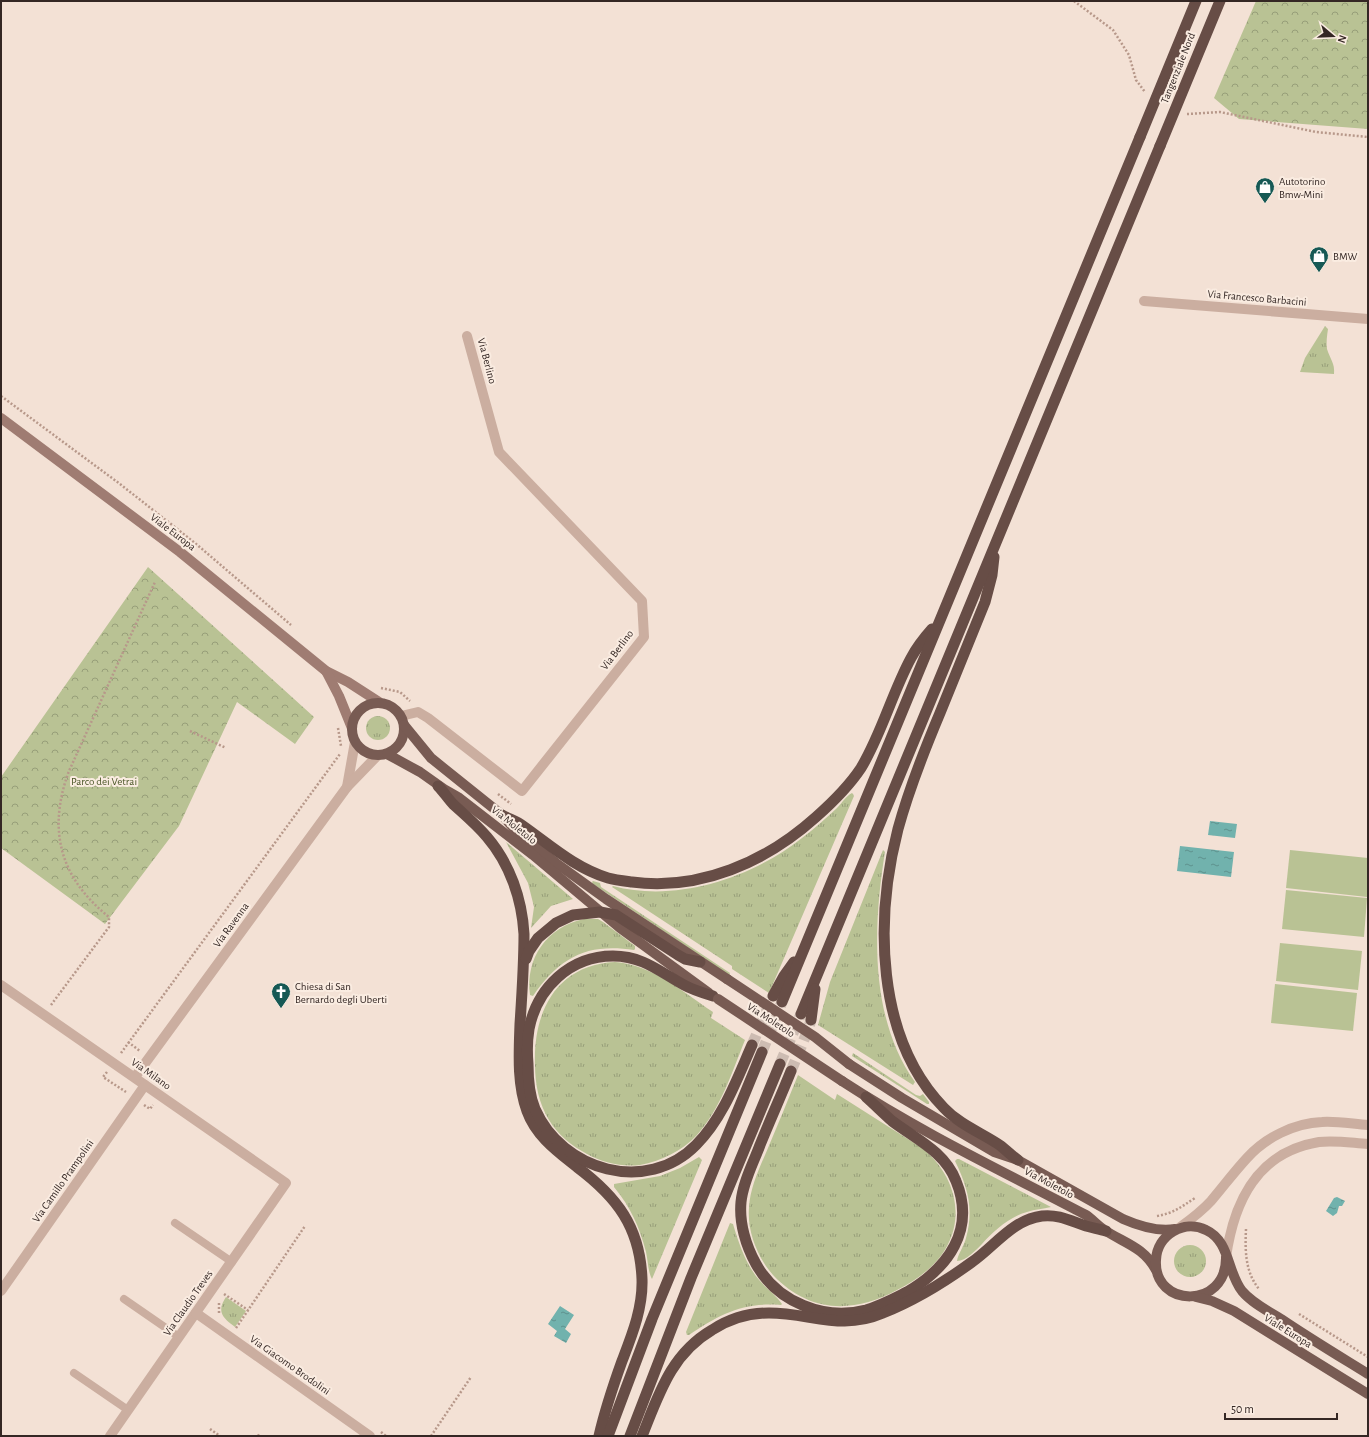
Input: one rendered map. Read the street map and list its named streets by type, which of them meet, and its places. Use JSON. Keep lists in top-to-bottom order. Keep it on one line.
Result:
{"streets":{"highway":["Tangenziale Nord"],"main road":["Viale Europa","Via Moletolo"],"street":["Via Francesco Barbacini","Via Berlino","Via Ravenna","Via Milano","Via Camillo Prampolini","Via Claudio Treves","Via Giacomo Brodolini"]},"crossings":[["Via Berlino","Via Moletolo"],["Viale Europa","Via Moletolo"],["Via Ravenna","Via Milano"],["Via Milano","Via Camillo Prampolini"],["Via Milano","Via Claudio Treves"],["Via Claudio Treves","Via Giacomo Brodolini"]],"parks":["Parco dei Vetrai"],"places":{"shop":["Autotorino Bmw-Mini","BMW"],"church":["Chiesa di San Bernardo degli Uberti"]},"scale_bar":"50 m","north":"right"}
